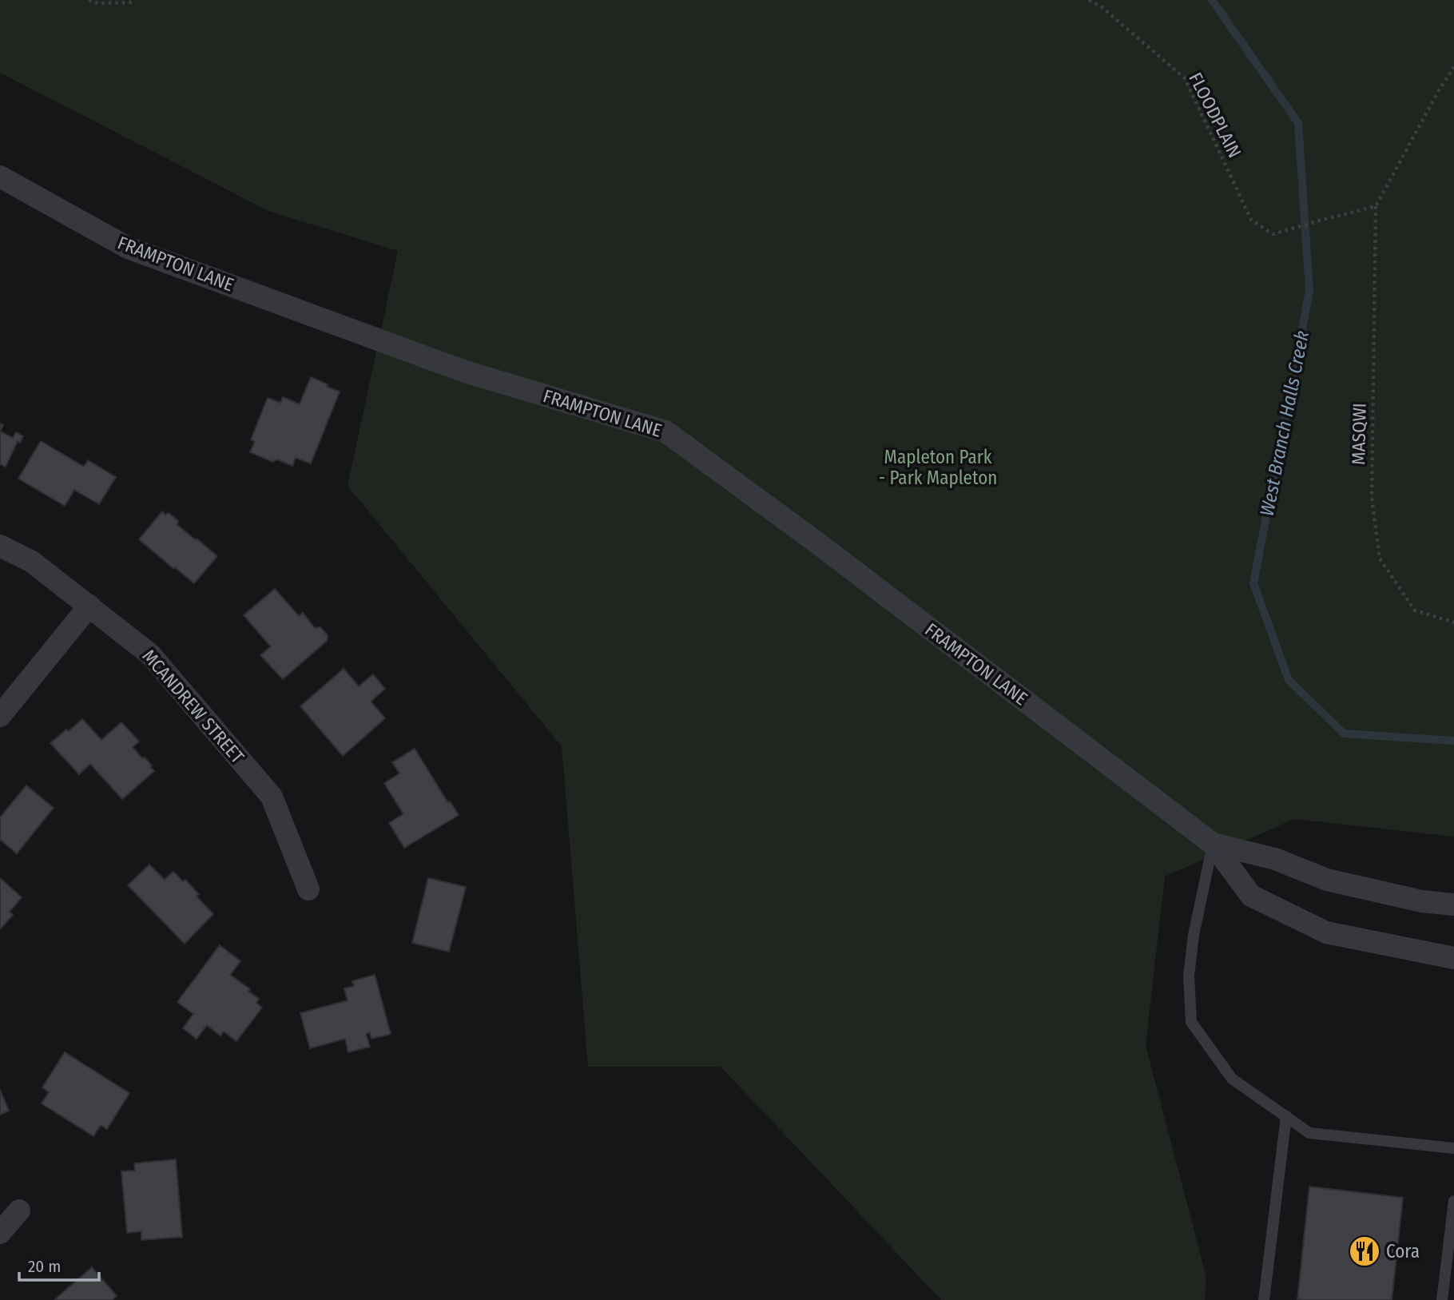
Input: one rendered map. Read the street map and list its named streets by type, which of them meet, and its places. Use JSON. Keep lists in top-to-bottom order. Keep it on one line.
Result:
{"streets":{"street":["FRAMPTON LANE","MCANDREW STREET"],"path":["FLOODPLAIN","MASQWI"]},"crossings":[["FLOODPLAIN","MASQWI"]],"water":["West Branch Halls Creek"],"parks":["Mapleton Park - Park Mapleton"],"places":{"restaurant":["Cora"]},"scale_bar":"20 m"}
